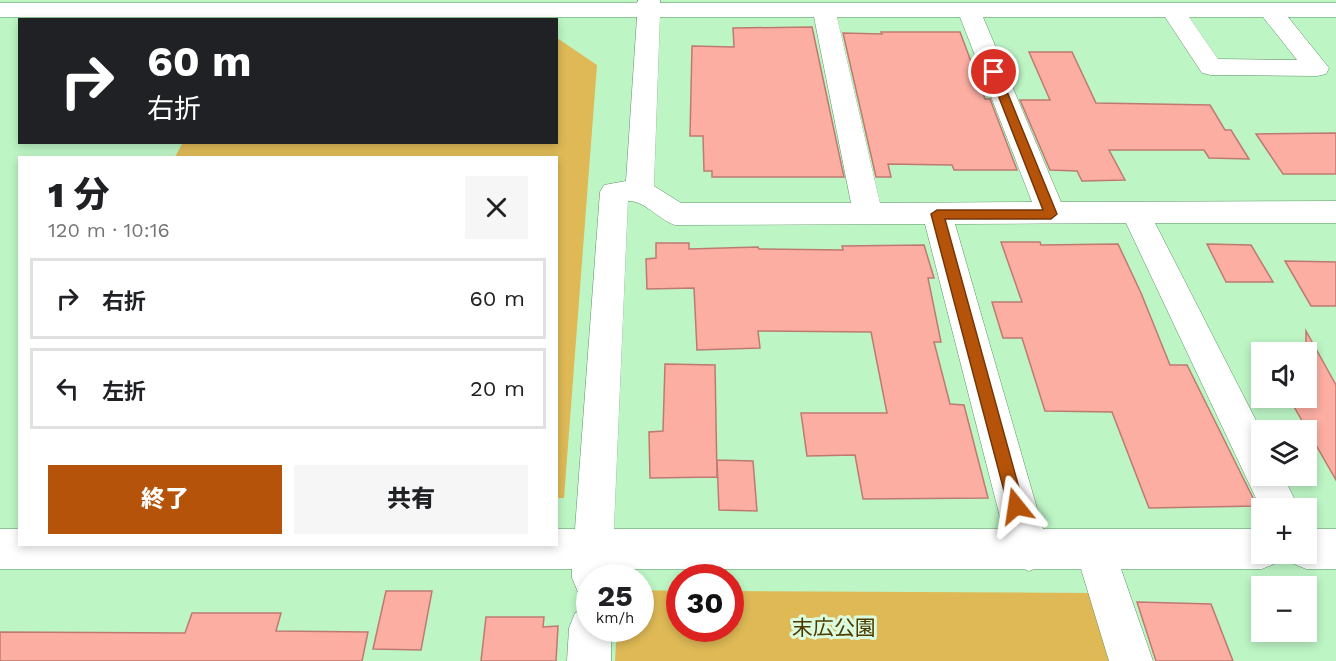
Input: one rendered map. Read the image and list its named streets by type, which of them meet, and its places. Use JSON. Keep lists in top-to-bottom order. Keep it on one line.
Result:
{"parks":["末広公園"],"page":{"turn":["60 m","右折"],"heading":["1 分","120 m · 10:16"],"list":[{"name":"右折","value":"60 m"},{"name":"左折","value":"20 m"}],"map_buttons":["+","−"],"buttons":["終了","共有"],"speed":"25 km/h","limit":"30"}}
